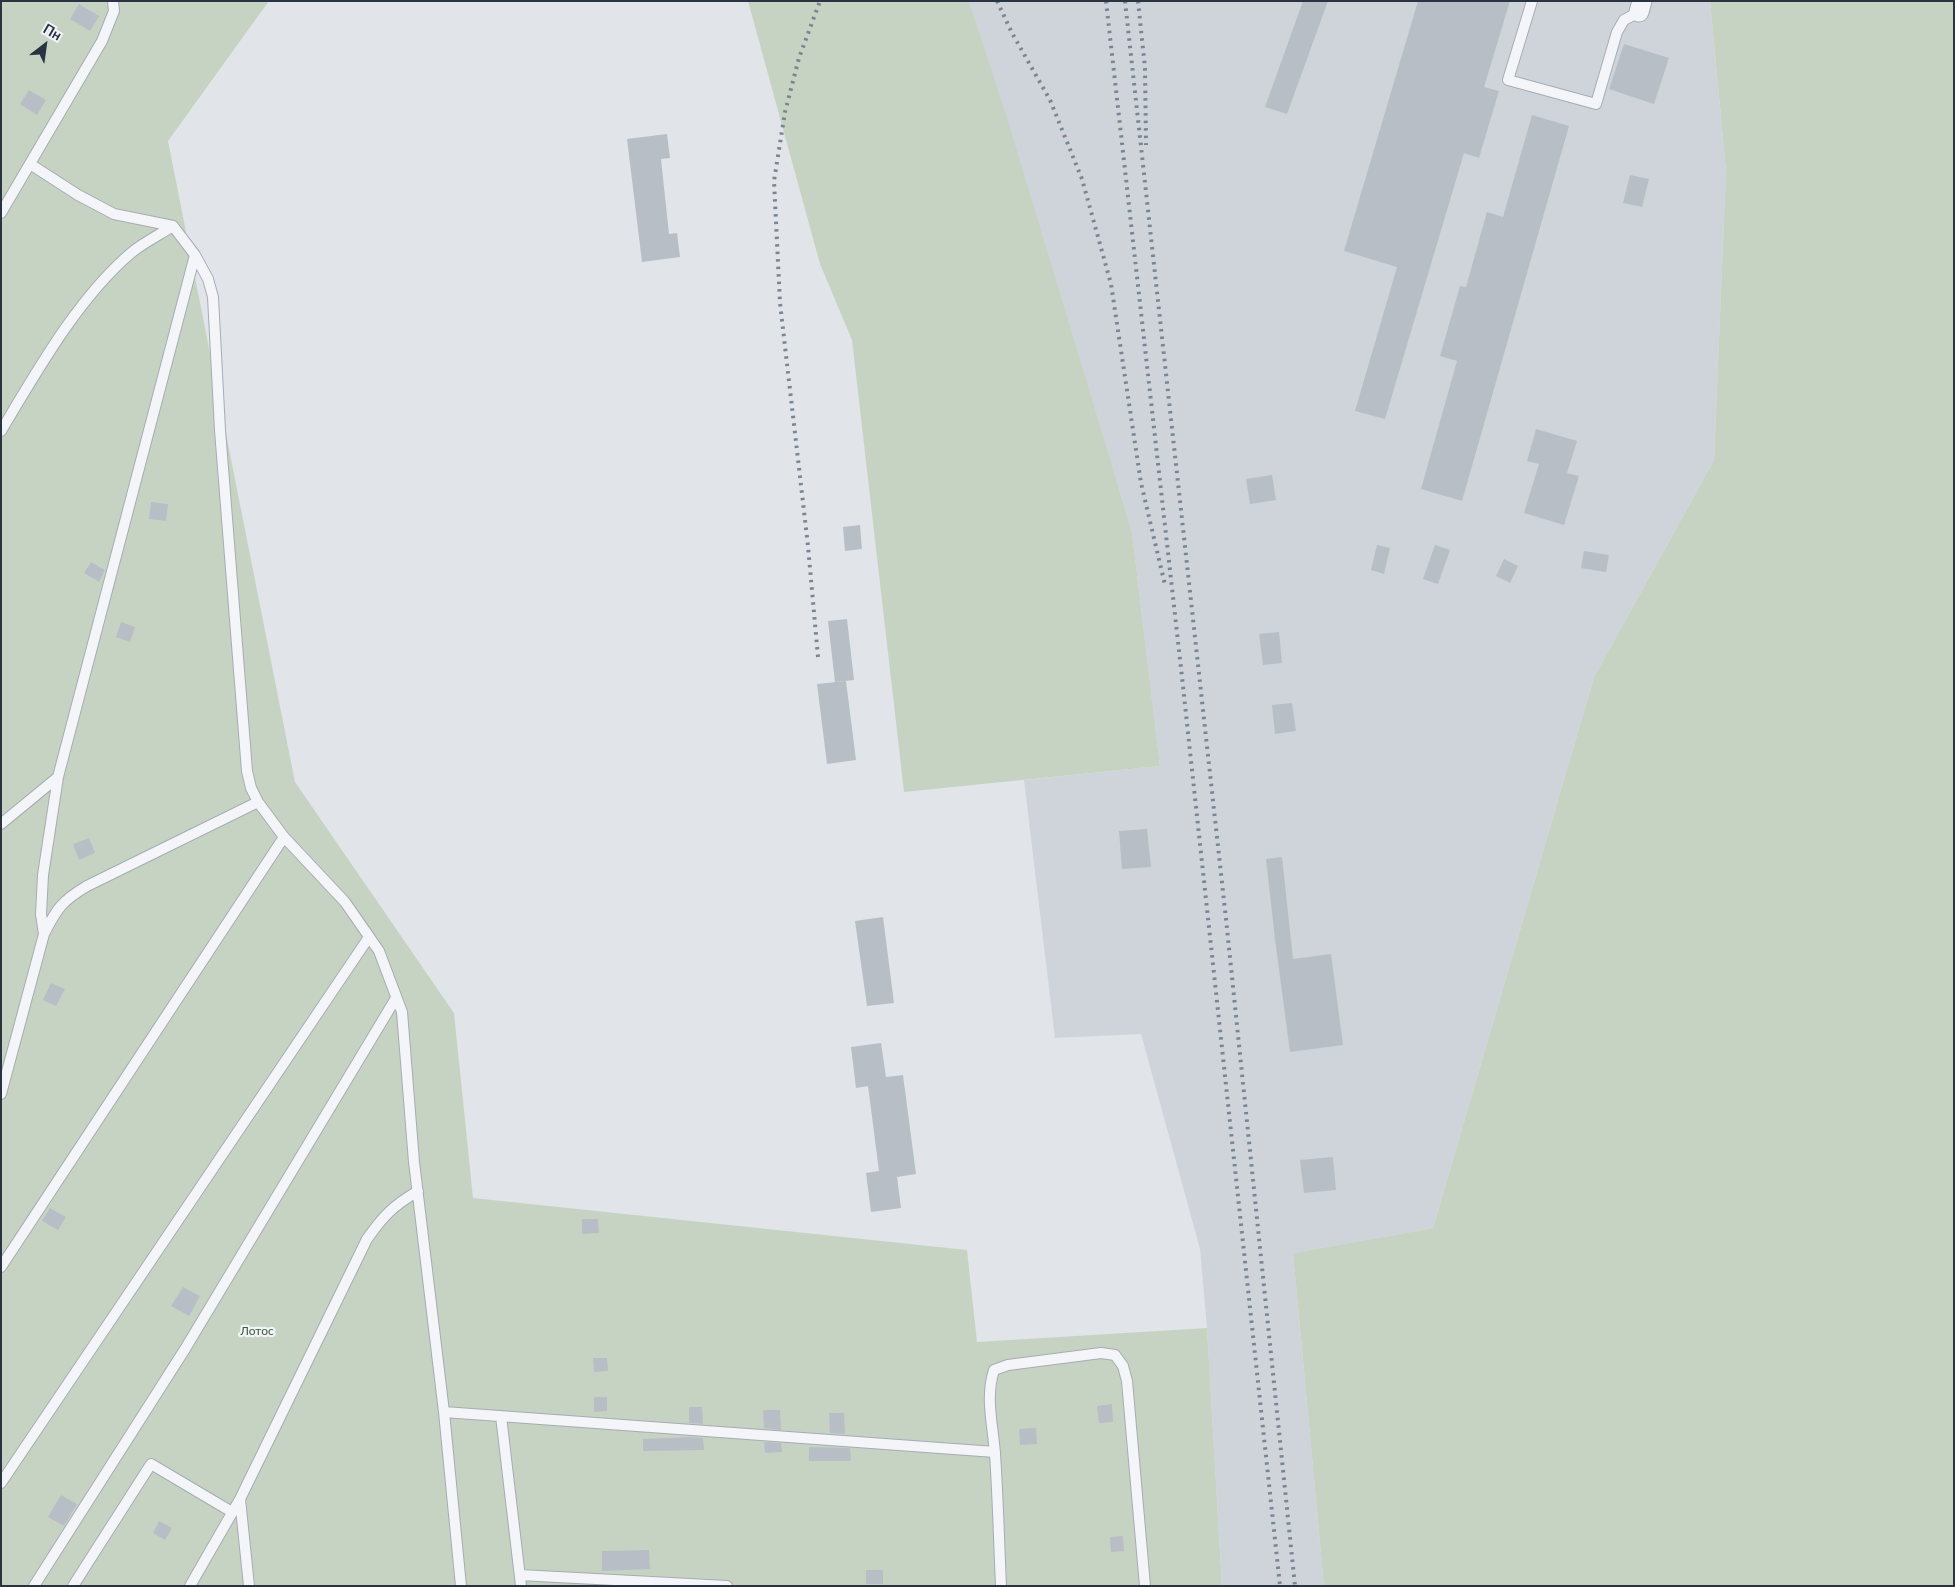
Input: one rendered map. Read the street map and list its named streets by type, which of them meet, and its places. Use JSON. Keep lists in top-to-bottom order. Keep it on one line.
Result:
{"parks":["Лотос"],"north":"top right"}
